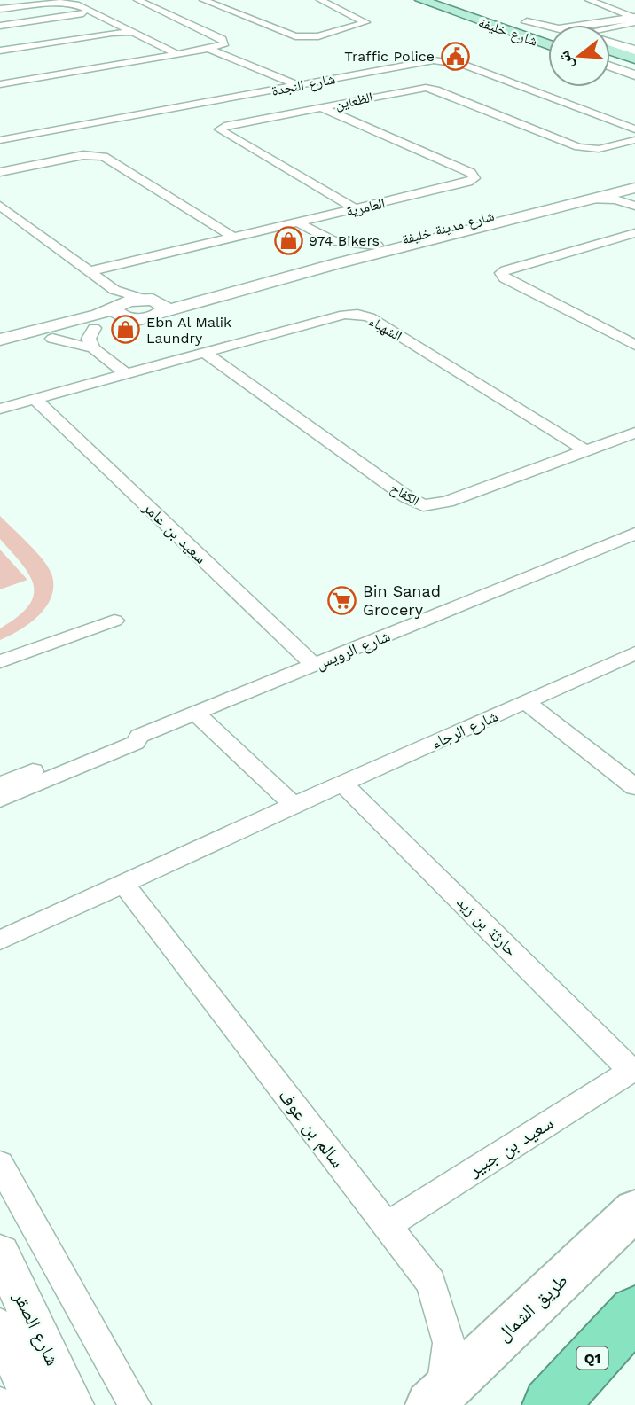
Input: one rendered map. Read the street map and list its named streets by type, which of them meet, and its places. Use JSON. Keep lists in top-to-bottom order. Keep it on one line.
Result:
{"streets":{"highway":["Q1"],"main road":["شارع خليفة","طريق الشمال"],"street":["شارع النجدة","الظعاين","العامرية","شارع مدينة خليفة","الشهباء","الكفاح","سعيد بن عامر","شارع الرويس","شارع الرجاء","حارثة بن زيد","سالم بن عوف","سعيد بن جبير","شارع الصقر"]},"crossings":[["الظعاين","العامرية"],["الشهباء","الكفاح"],["الشهباء","سعيد بن عامر"],["سعيد بن عامر","شارع الرويس"],["شارع الرجاء","حارثة بن زيد"],["شارع الرجاء","سالم بن عوف"],["حارثة بن زيد","سعيد بن جبير"],["سالم بن عوف","سعيد بن جبير"],["سالم بن عوف","طريق الشمال"]],"places":{"public building":["Traffic Police"],"shop":["974 Bikers","Ebn Al Malik Laundry"],"supermarket":["Bin Sanad Grocery"]},"north":"left"}
